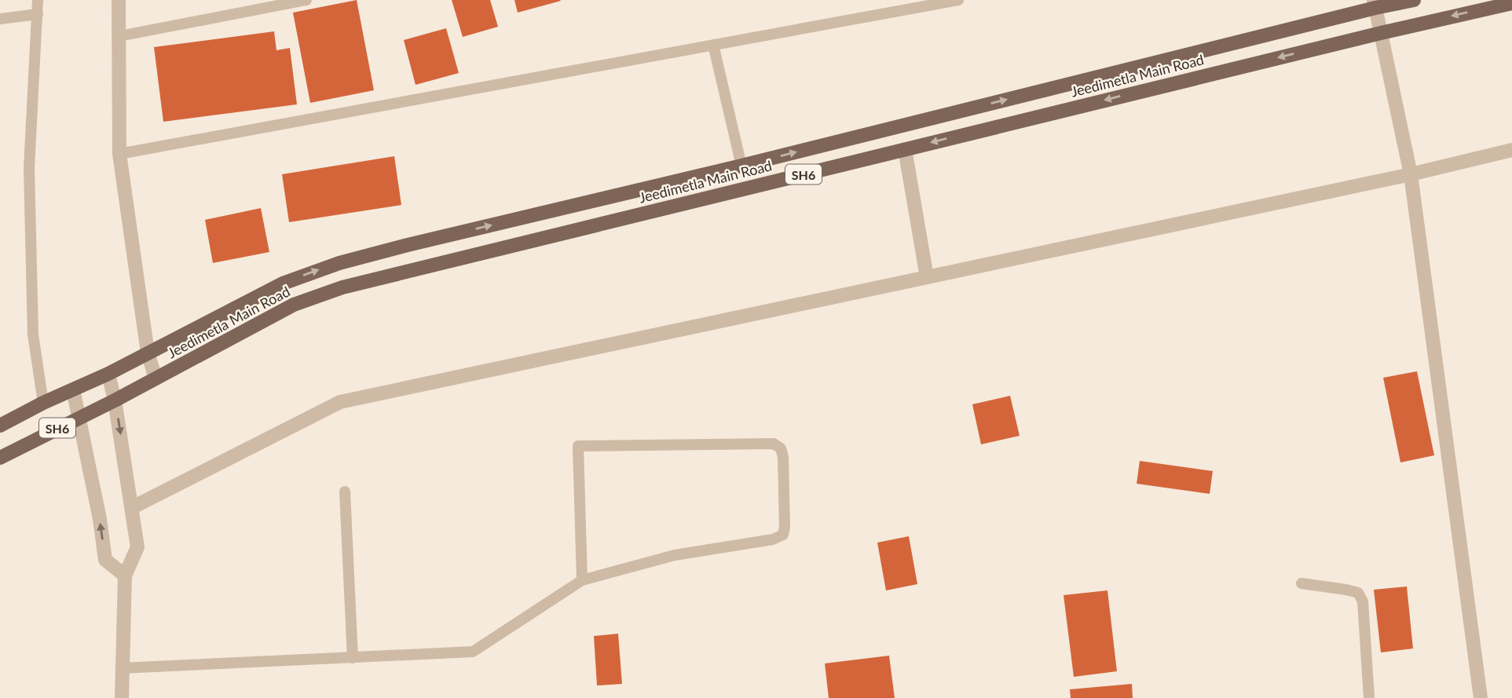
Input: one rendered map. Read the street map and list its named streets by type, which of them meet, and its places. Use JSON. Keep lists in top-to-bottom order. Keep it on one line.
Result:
{"streets":{"main road":["Jeedimetla Main Road","SH6"]}}
